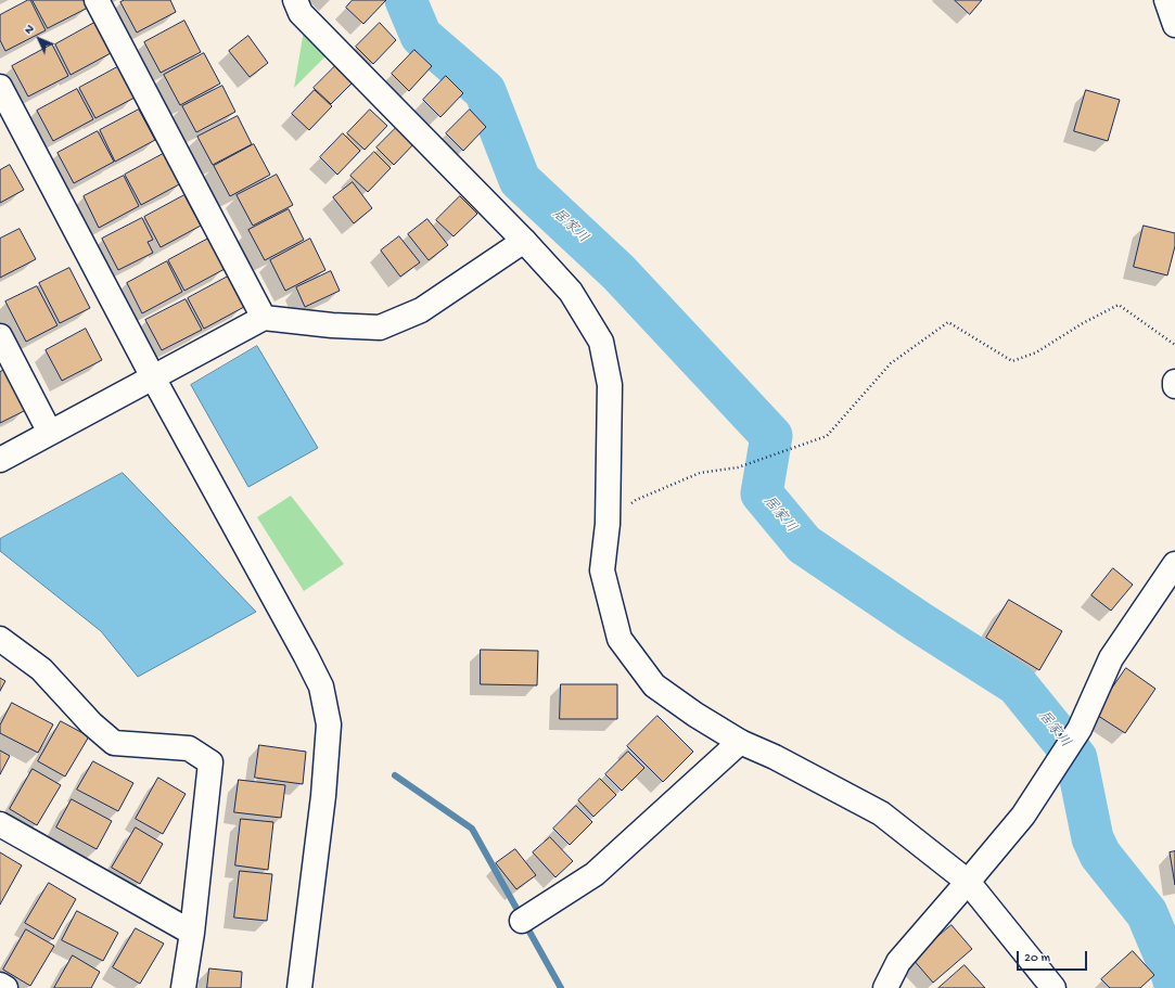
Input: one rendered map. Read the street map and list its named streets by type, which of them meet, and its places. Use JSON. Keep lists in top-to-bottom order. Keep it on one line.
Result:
{"water":["居家川"],"scale_bar":"20 m","north":"top left"}
